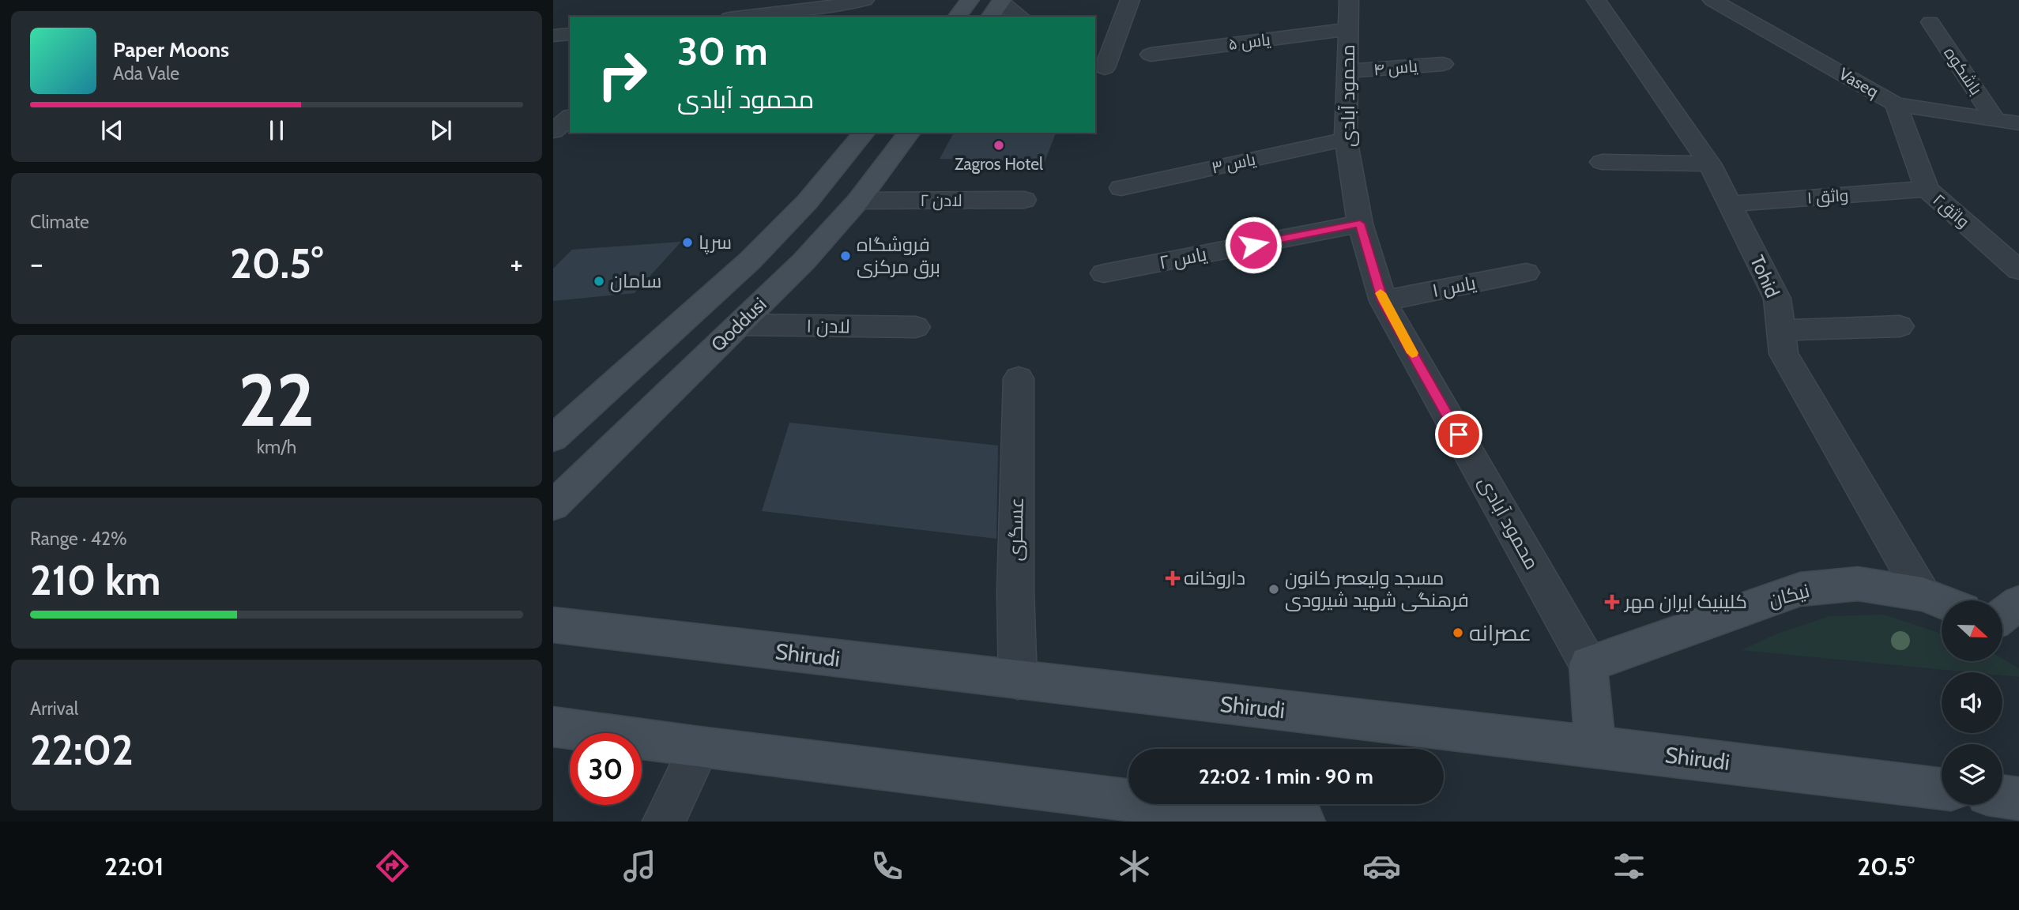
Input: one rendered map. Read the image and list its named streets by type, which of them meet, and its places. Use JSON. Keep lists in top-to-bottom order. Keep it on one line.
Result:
{"streets":{"main road":["Qoddusi","نیکان","Shirudi"],"street":["یاس ۵","یاس ۴","باشکوه","Vaseq","محمود آبادی","یاس ۳","واثق ۱","لادن ۲","واثق۲","یاس ۲","Tohid","یاس ۱","لادن ۱","عسگری"]},"crossings":[["یاس ۵","محمود آبادی"],["یاس ۴","محمود آبادی"],["باشکوه","Vaseq"],["Vaseq","واثق۲"],["محمود آبادی","یاس ۳"],["محمود آبادی","یاس ۲"],["محمود آبادی","یاس ۱"],["محمود آبادی","نیکان"],["واثق ۱","واثق۲"],["واثق ۱","Tohid"],["لادن ۲","Qoddusi"],["Tohid","نیکان"],["Qoddusi","لادن ۱"],["عسگری","Shirudi"]],"places":{"other":["Zagros Hotel","سرپا","فروشگاه برق مرکزی","سامان","مسجد ولیعصر کانون فرهنگی شهید شیرودی","عصرانه"],"health":["داروخانه","کلینیک ایران مهر"]},"north":"right","page":{"turn":["30 m","محمود آبادی"],"song":["Paper Moons","Ada Vale"],"tile":["Climate",["22","km/h"],["Range · 42%","210 km"],["Arrival","22:02"]],"heat":["−","20.5°","+"],"limit":"30","trip":"22:02 · 1 min · 90 m","tabs":["22:01","20.5°"]}}
